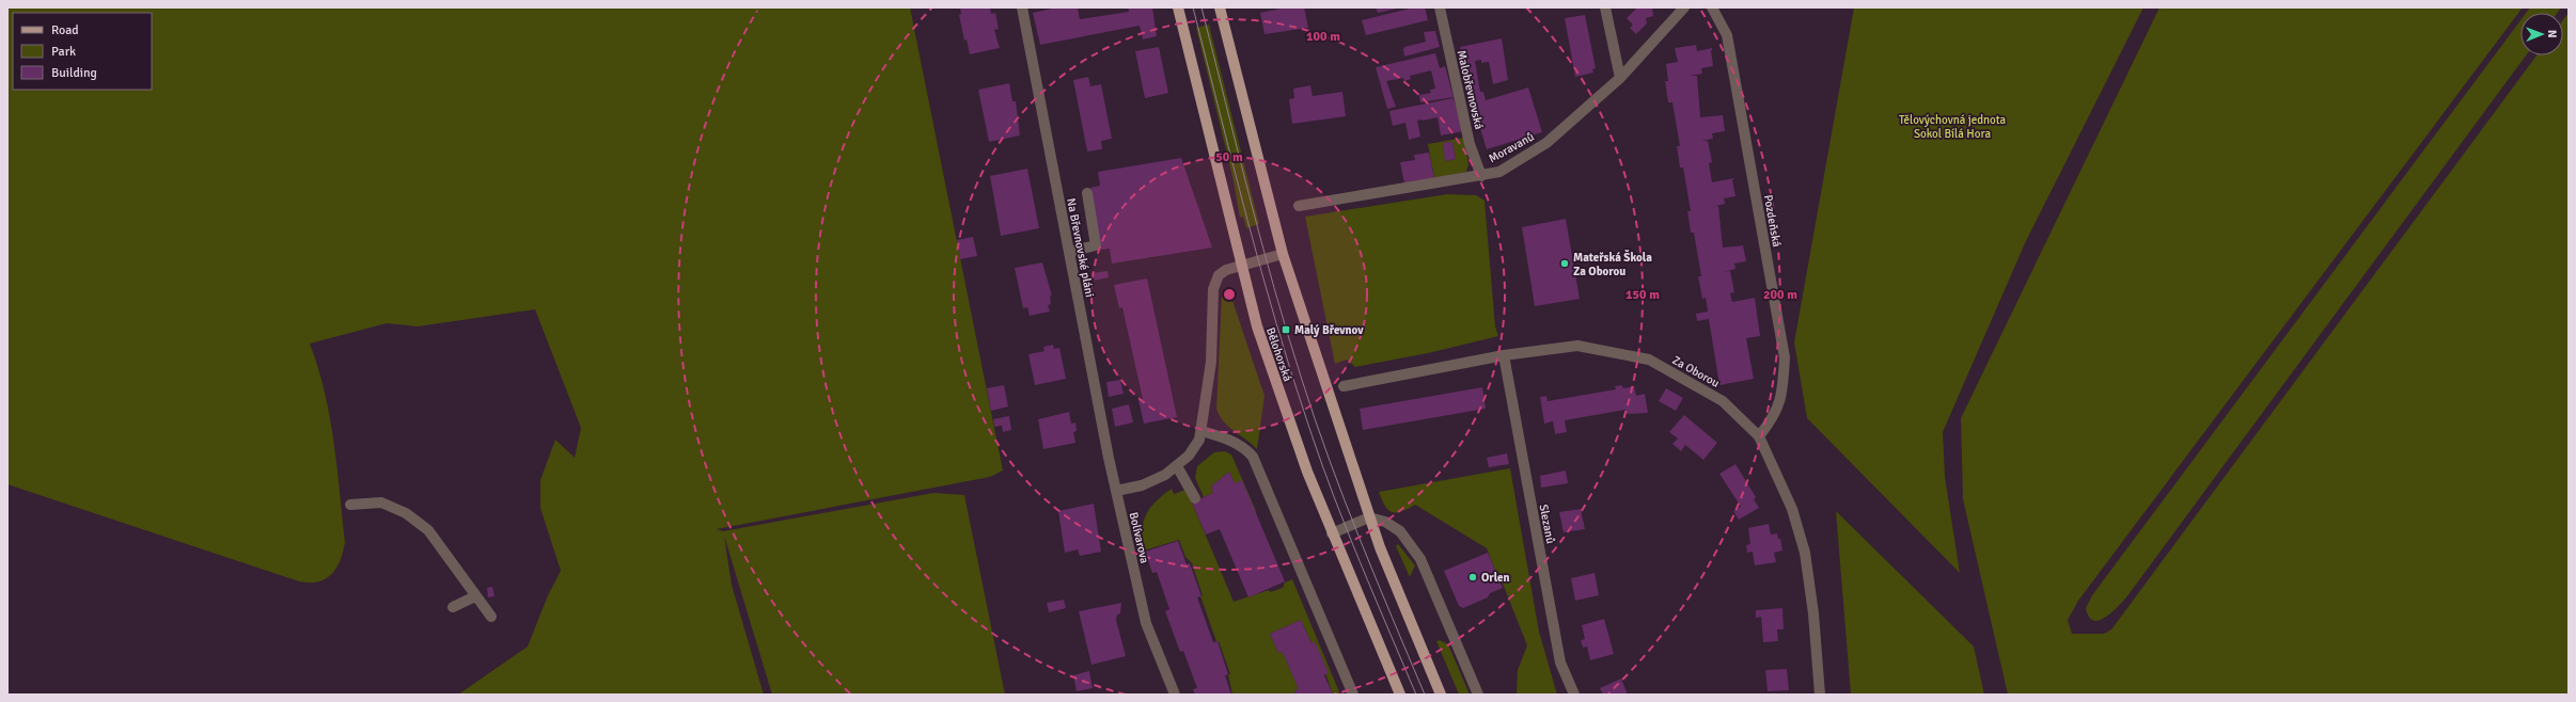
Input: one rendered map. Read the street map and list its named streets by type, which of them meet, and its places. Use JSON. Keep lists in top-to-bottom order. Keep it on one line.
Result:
{"streets":{"main road":["Bělohorská"],"street":["Malobřevnovská","Moravanů","Pozdeňská","Na Břevnovské pláni","Za Oborou","Slezanů","Bolívarova"]},"crossings":[["Malobřevnovská","Moravanů"],["Pozdeňská","Za Oborou"],["Na Břevnovské pláni","Bolívarova"],["Za Oborou","Slezanů"]],"parks":["Tělovýchovná jednota Sokol Bílá Hora"],"places":{"other":["Mateřská Škola Za Oborou","Orlen"],"transit":["Malý Břevnov"]},"legend":["Road","Park","Building"],"north":"right","rings":["100 m","50 m","150 m","200 m"]}
